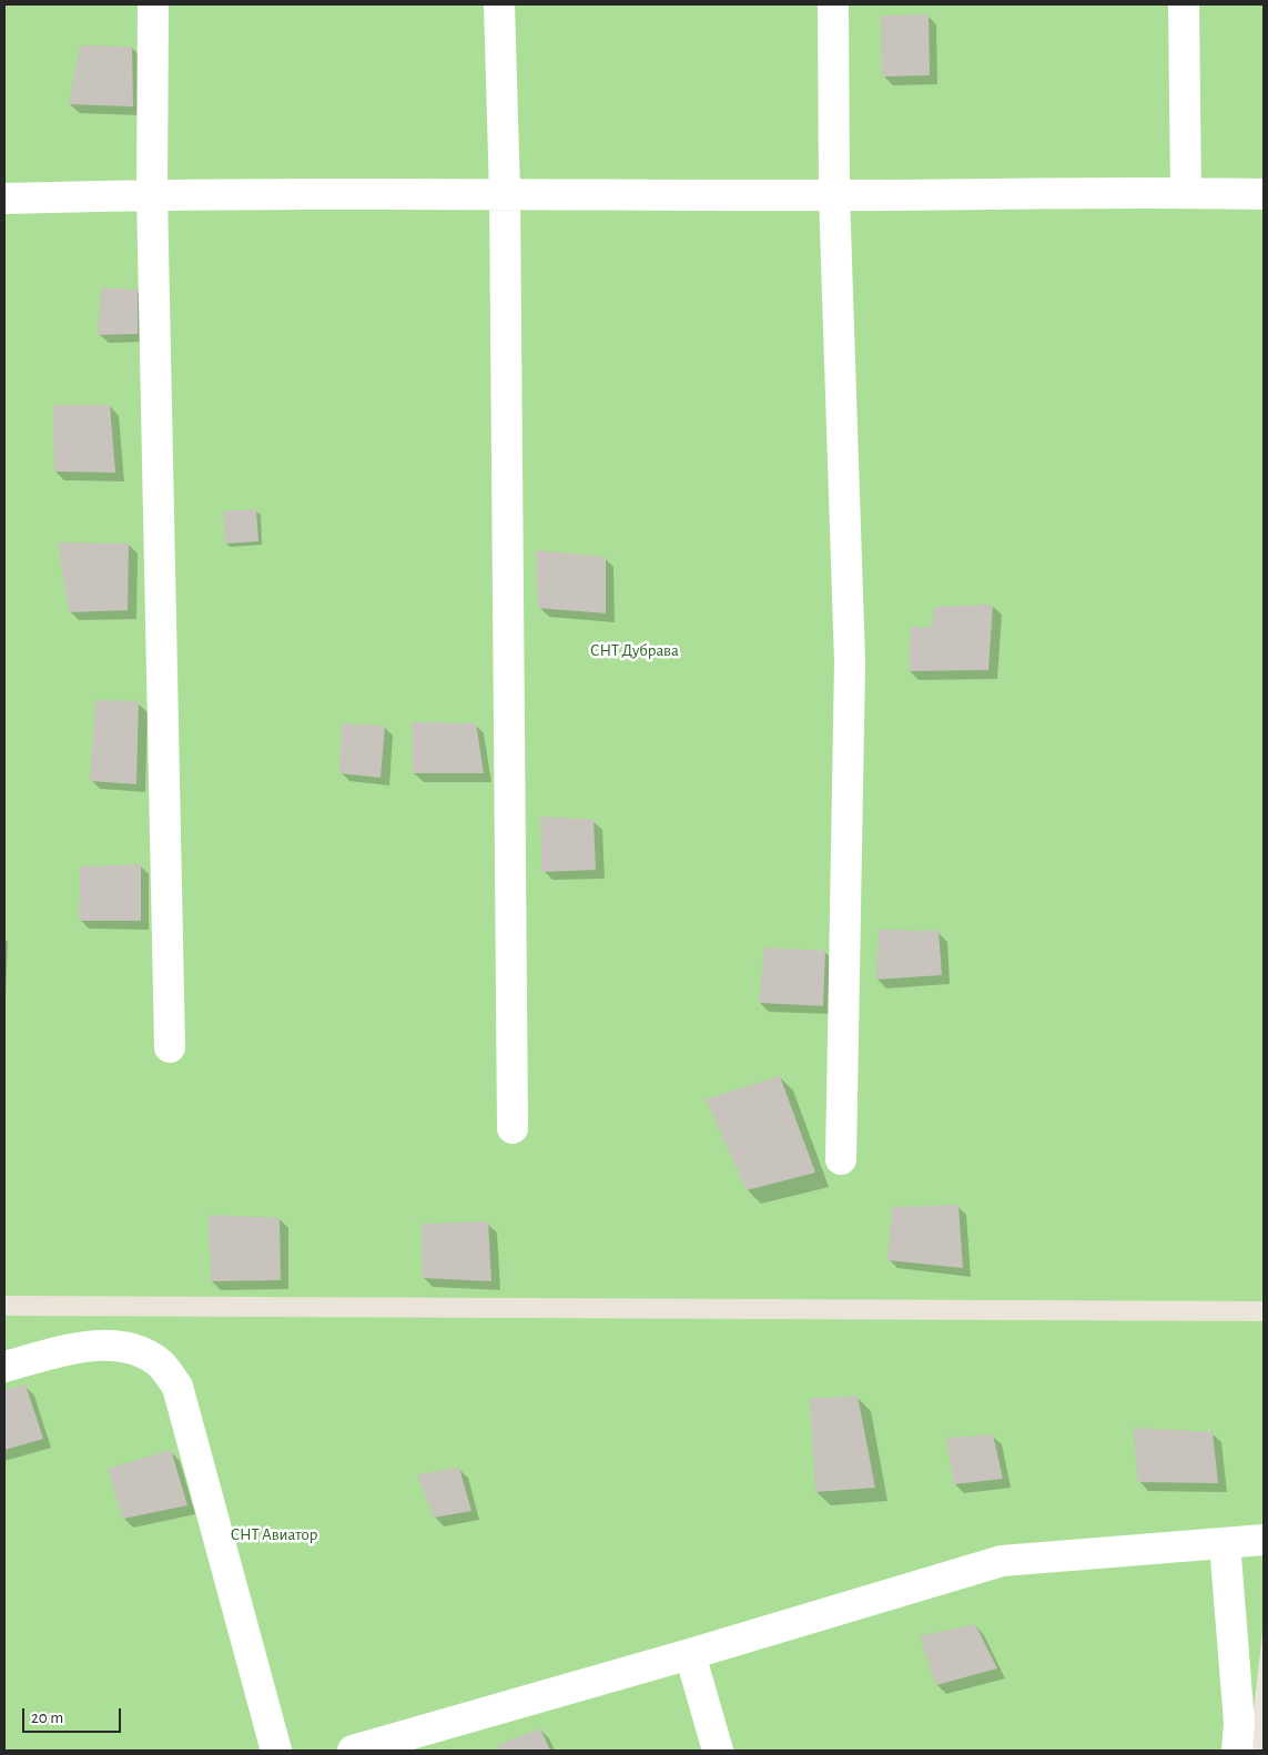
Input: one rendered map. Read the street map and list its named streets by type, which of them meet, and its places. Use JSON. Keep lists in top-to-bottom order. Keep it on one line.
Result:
{"parks":["СНТ Дубрава","СНТ Авиатор"],"scale_bar":"20 m"}
